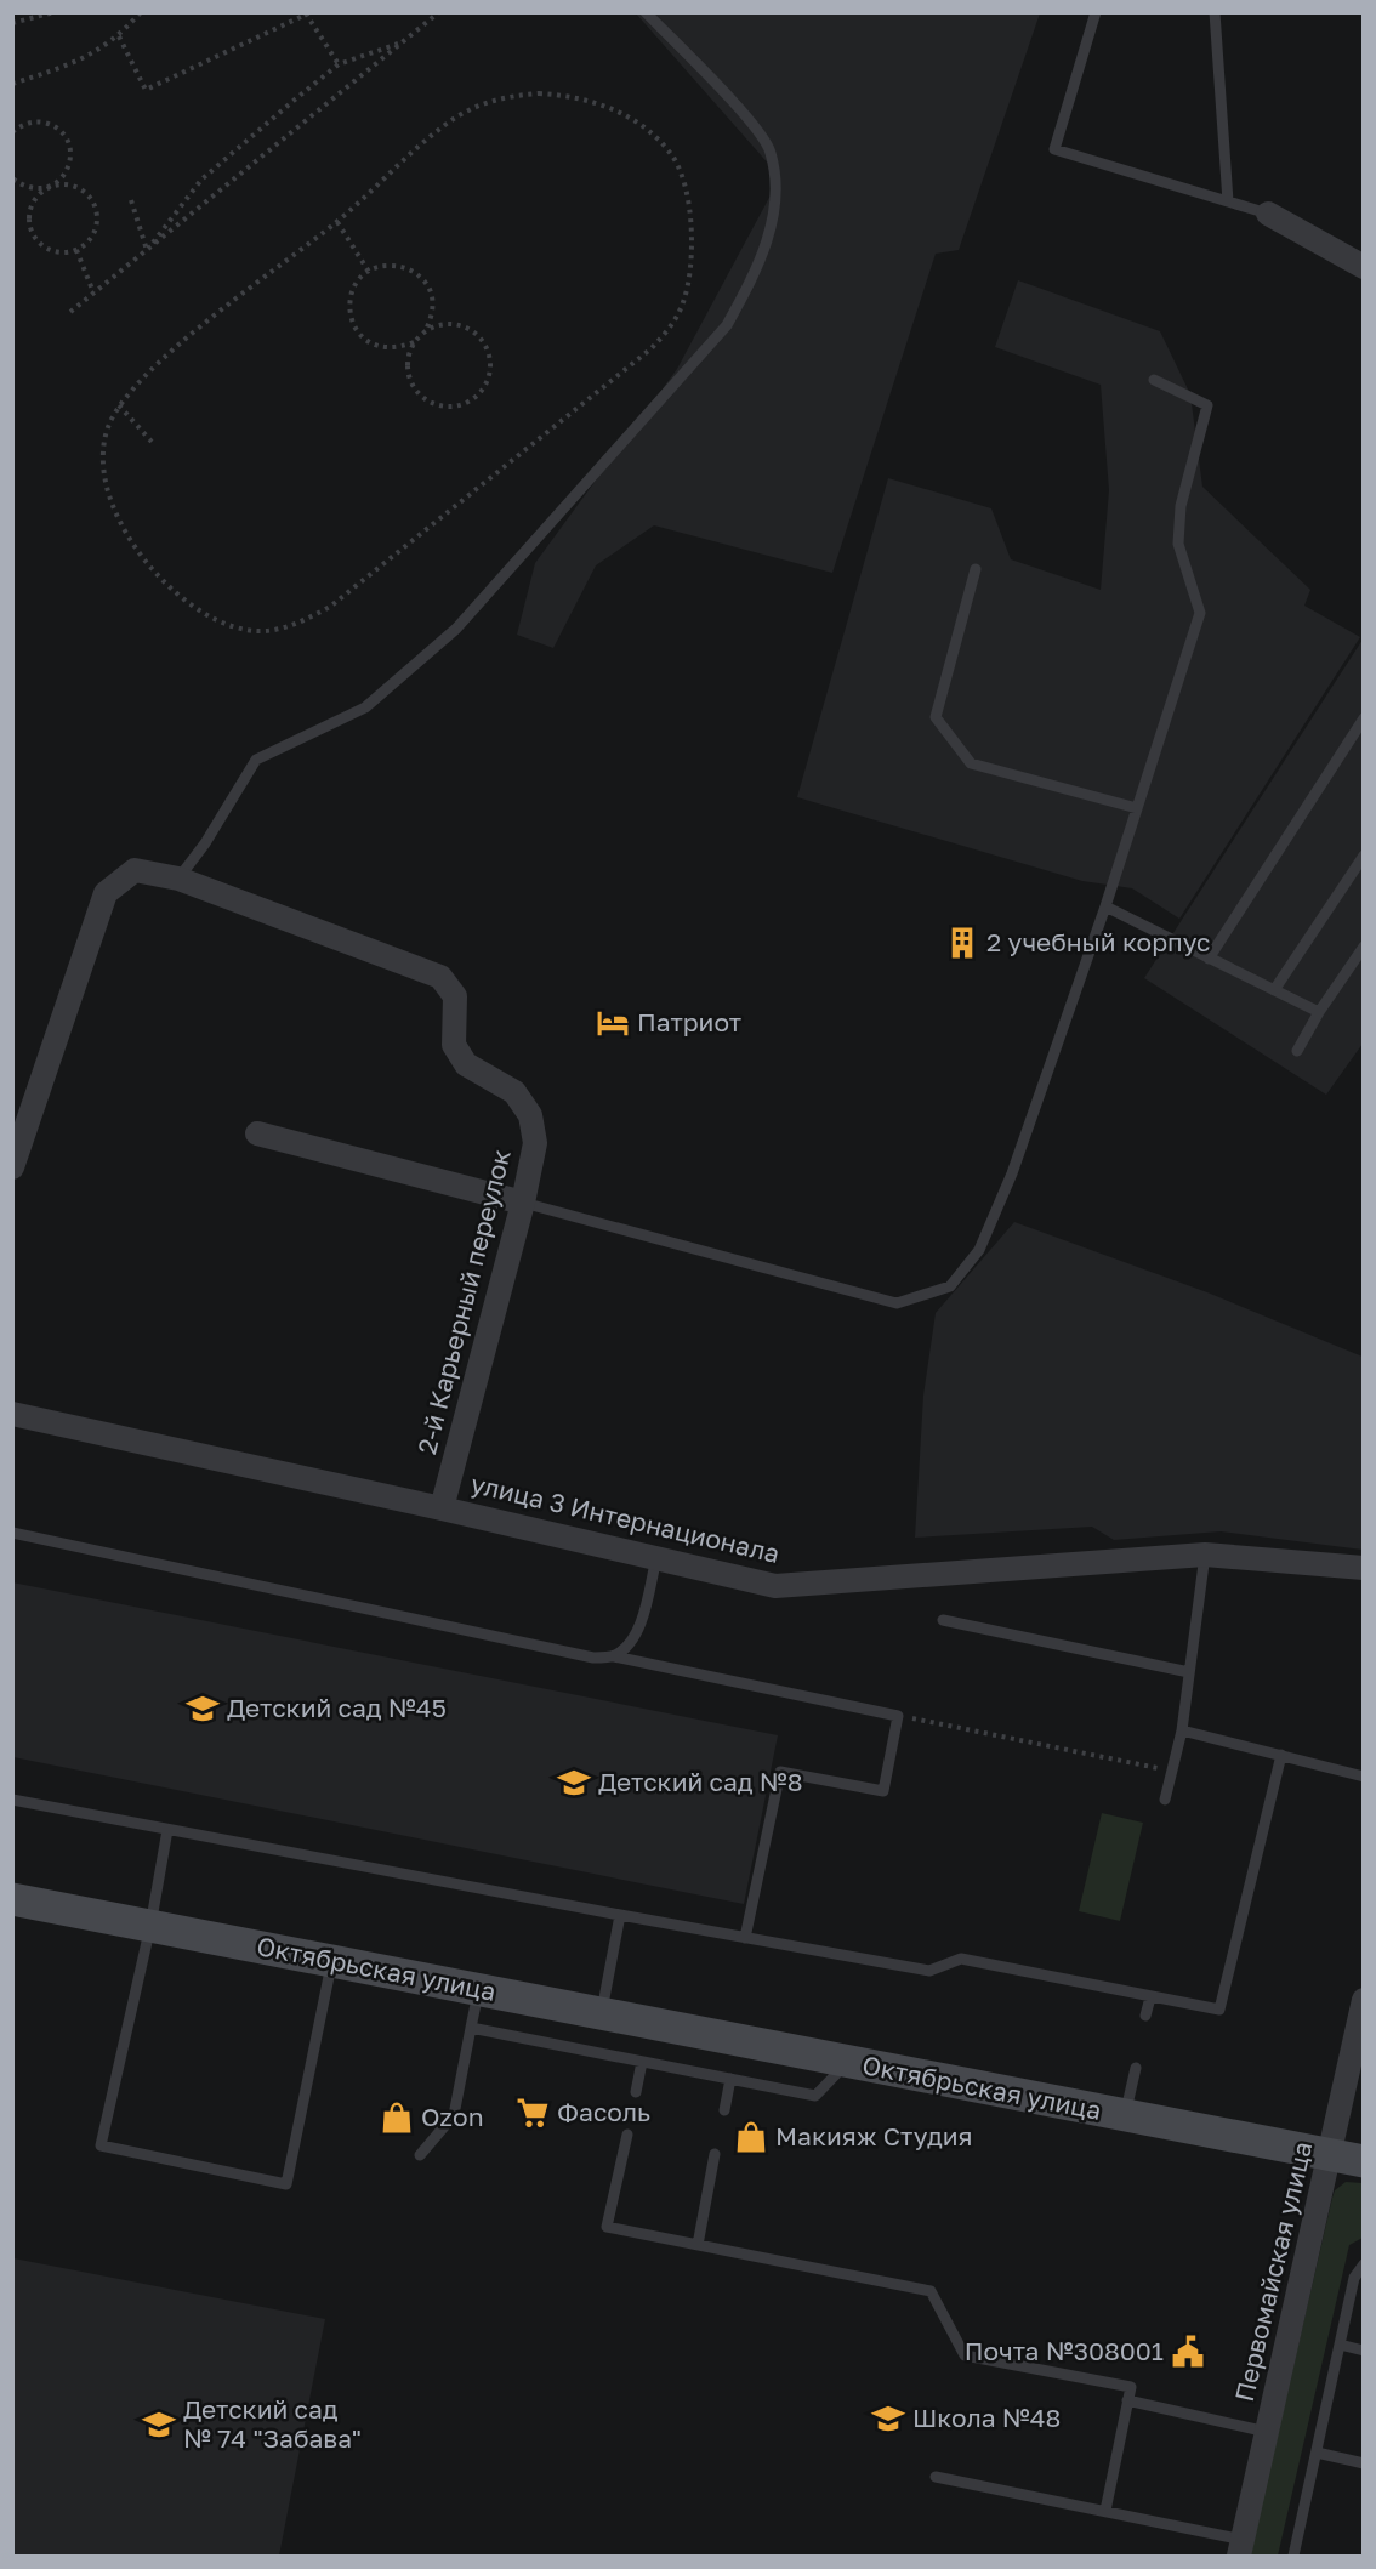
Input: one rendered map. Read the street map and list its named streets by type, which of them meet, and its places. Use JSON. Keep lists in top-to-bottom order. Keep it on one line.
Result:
{"streets":{"street":["2-й Карьерный переулок","улица 3 Интернационала","Октябрьская улица","Первомайская улица"]},"crossings":[["2-й Карьерный переулок","улица 3 Интернационала"],["Октябрьская улица","Первомайская улица"]],"places":{"building":["2 учебный корпус"],"hotel":["Патриот"],"school or university":["Детский сад №45","Детский сад №8","Школа №48","Детский сад № 74 \"Забава\""],"supermarket":["Фасоль"],"shop":["Ozon","Макияж Студия"],"public building":["Почта №308001"]}}
